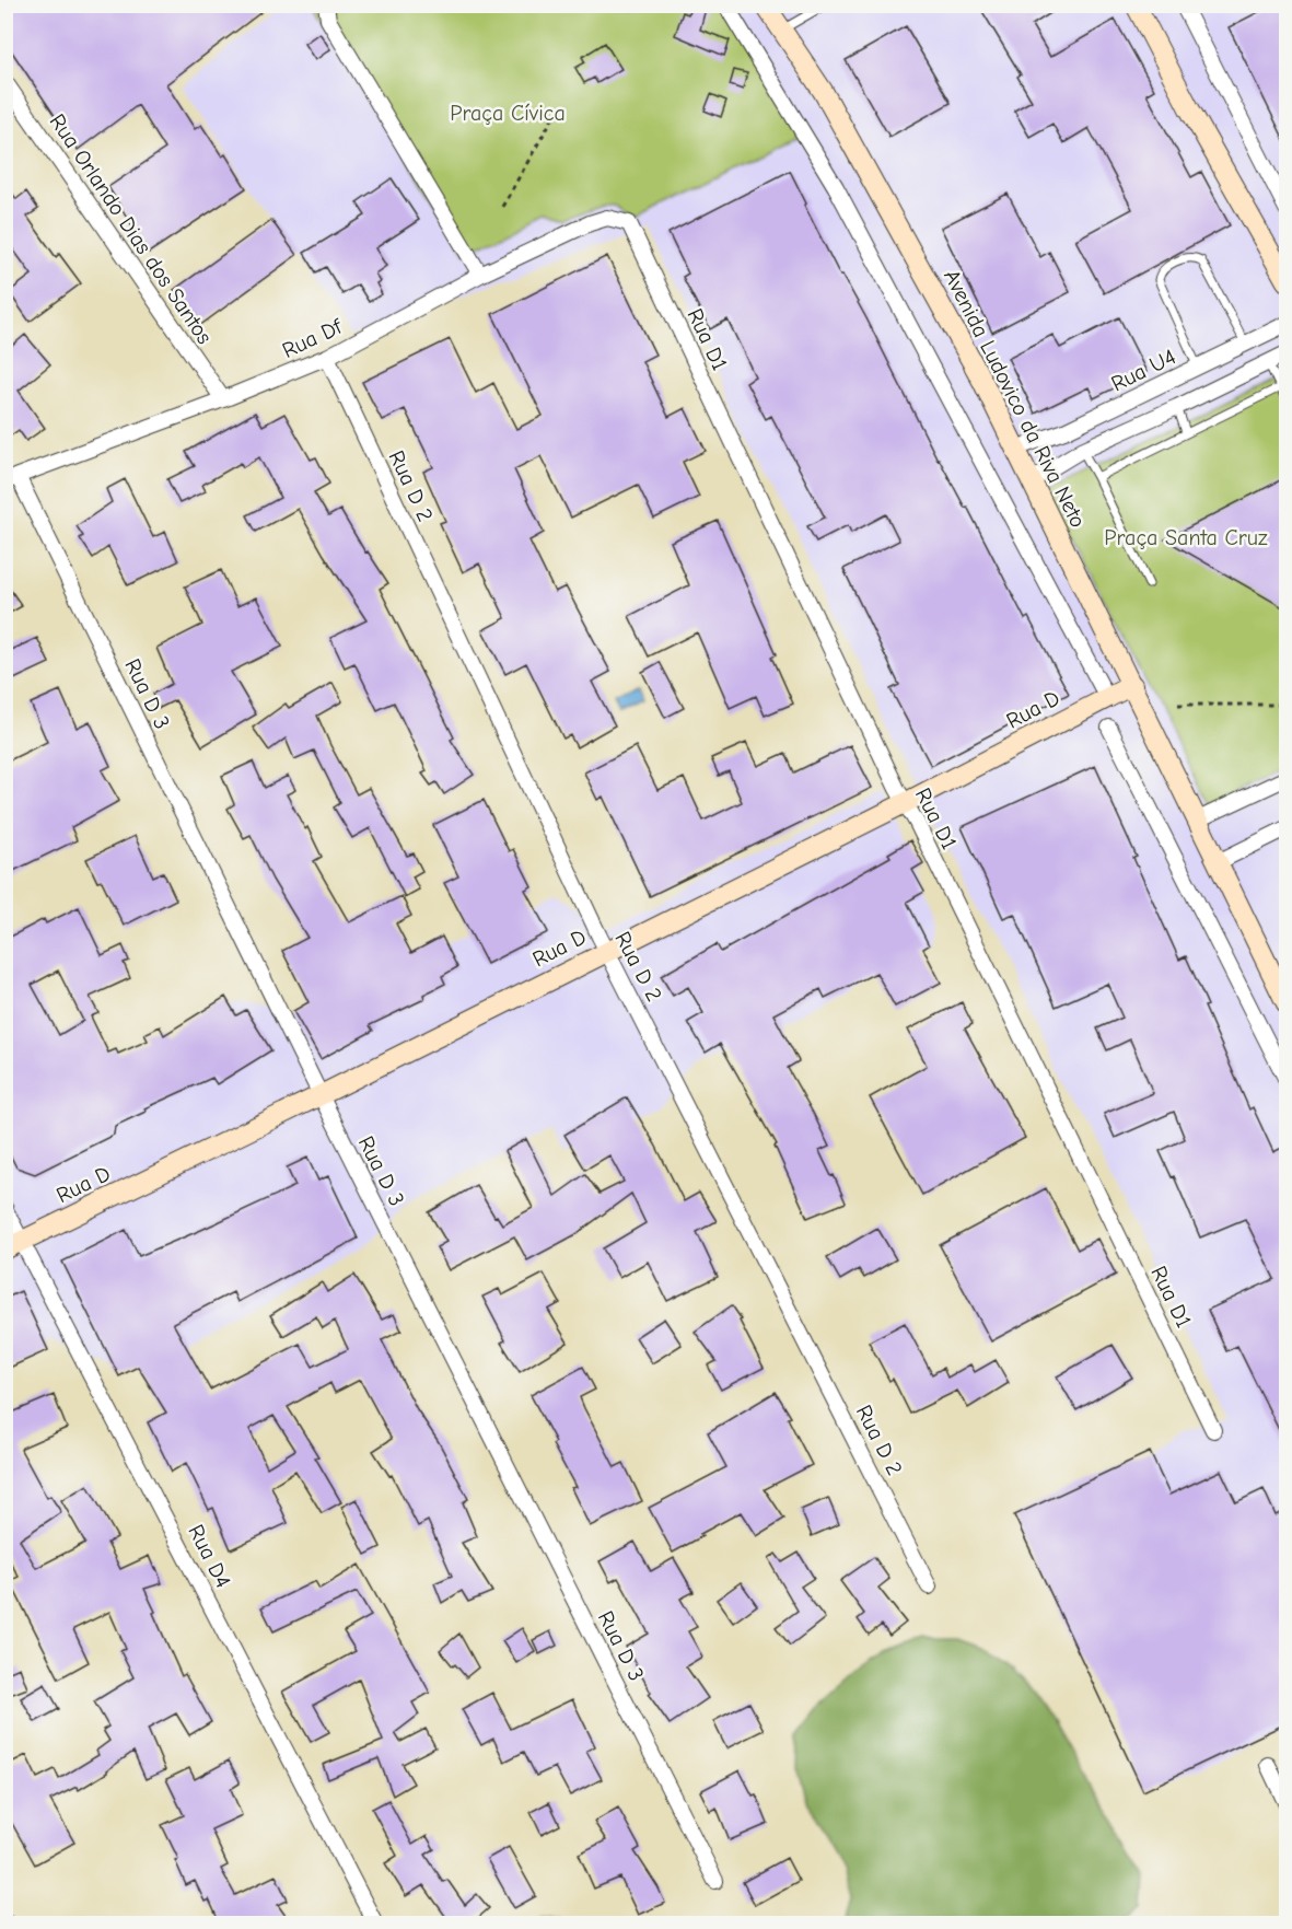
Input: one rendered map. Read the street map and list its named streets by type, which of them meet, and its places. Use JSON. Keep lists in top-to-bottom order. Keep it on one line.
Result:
{"streets":{"street":["Rua Orlando Dias dos Santos","Rua Df","Rua D1","Rua U4","Avenida Ludovico da Riva Neto","Rua D 2","Rua D 3","Rua D","Rua D4"]},"crossings":[["Rua Orlando Dias dos Santos","Rua Df"],["Rua Df","Rua D1"],["Rua Df","Rua D 2"],["Rua Df","Rua D 3"],["Rua D1","Rua D"],["Rua U4","Avenida Ludovico da Riva Neto"],["Avenida Ludovico da Riva Neto","Rua D"],["Rua D 2","Rua D"],["Rua D 3","Rua D"],["Rua D","Rua D4"]],"parks":["Praça Cívica","Praça Santa Cruz"]}
